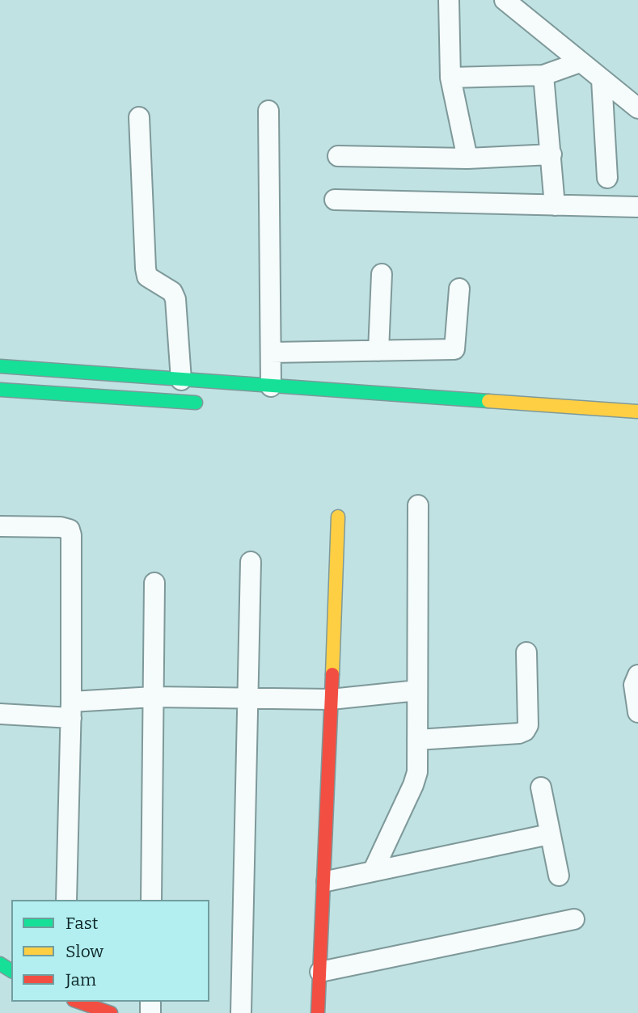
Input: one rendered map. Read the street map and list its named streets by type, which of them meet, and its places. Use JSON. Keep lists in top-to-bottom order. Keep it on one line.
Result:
{"legend":["Fast","Slow","Jam"]}
